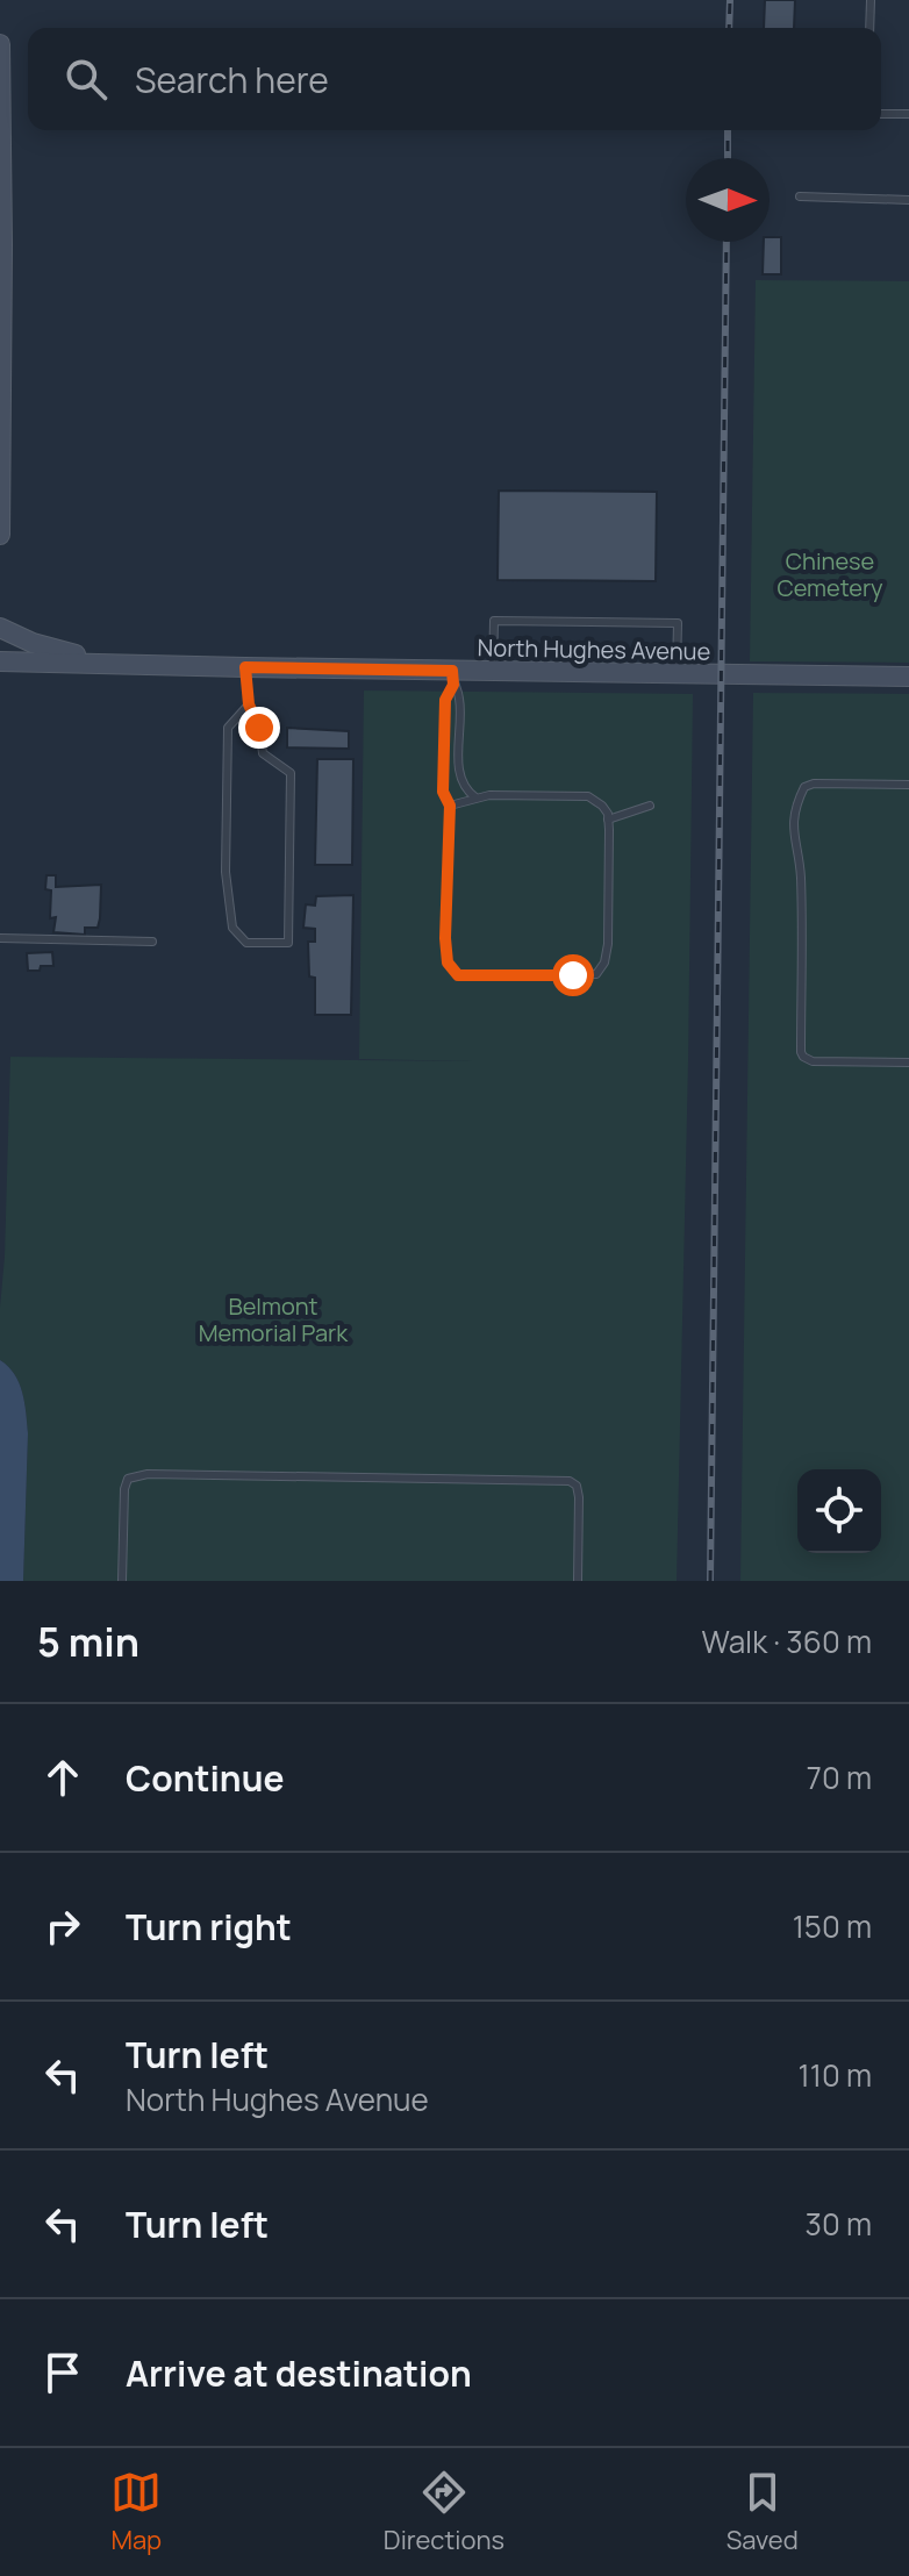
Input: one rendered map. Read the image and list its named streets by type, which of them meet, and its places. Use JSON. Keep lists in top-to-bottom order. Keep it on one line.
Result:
{"streets":{"street":["North Hughes Avenue"]},"parks":["Chinese Cemetery","Belmont Memorial Park"],"north":"right","page":{"search":"Search here","heading":["5 min","Walk · 360 m"],"list":[["Continue","70 m"],["Turn right","150 m"],["Turn left","North Hughes Avenue","110 m"],["Turn left","30 m"],"Arrive at destination"],"nav":["Map","Directions","Saved"]}}
